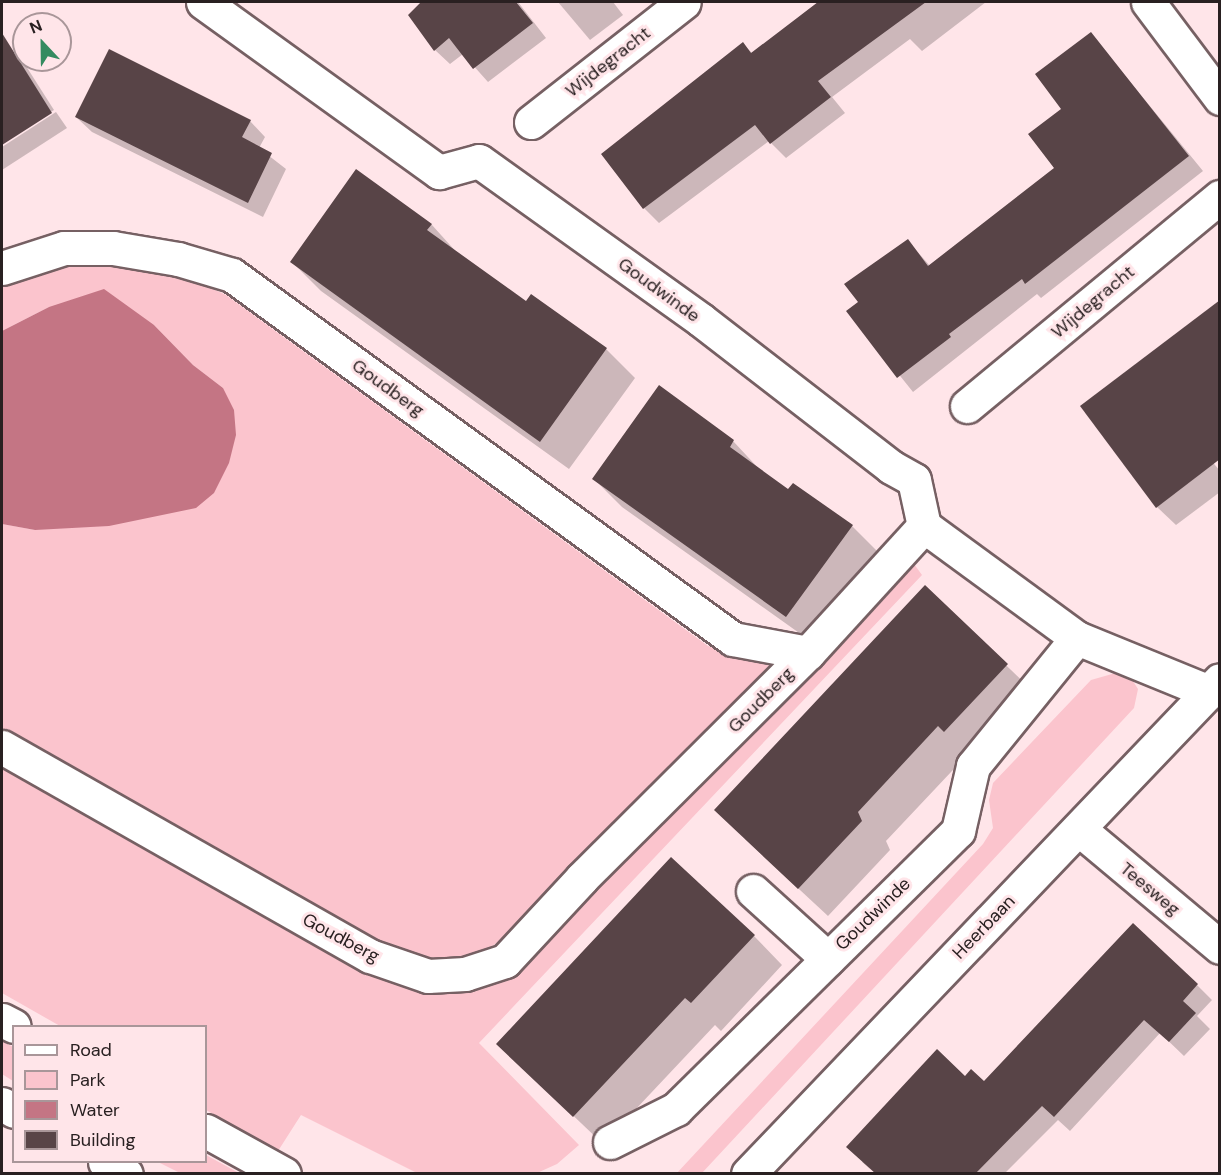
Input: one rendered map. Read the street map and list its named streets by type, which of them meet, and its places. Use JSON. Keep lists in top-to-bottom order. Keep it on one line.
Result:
{"streets":{"street":["Wijdegracht","Goudwinde","Goudberg","Teesweg","Heerbaan"]},"crossings":[["Goudwinde","Goudberg"],["Teesweg","Heerbaan"]],"legend":["Road","Park","Water","Building"],"north":"top"}
